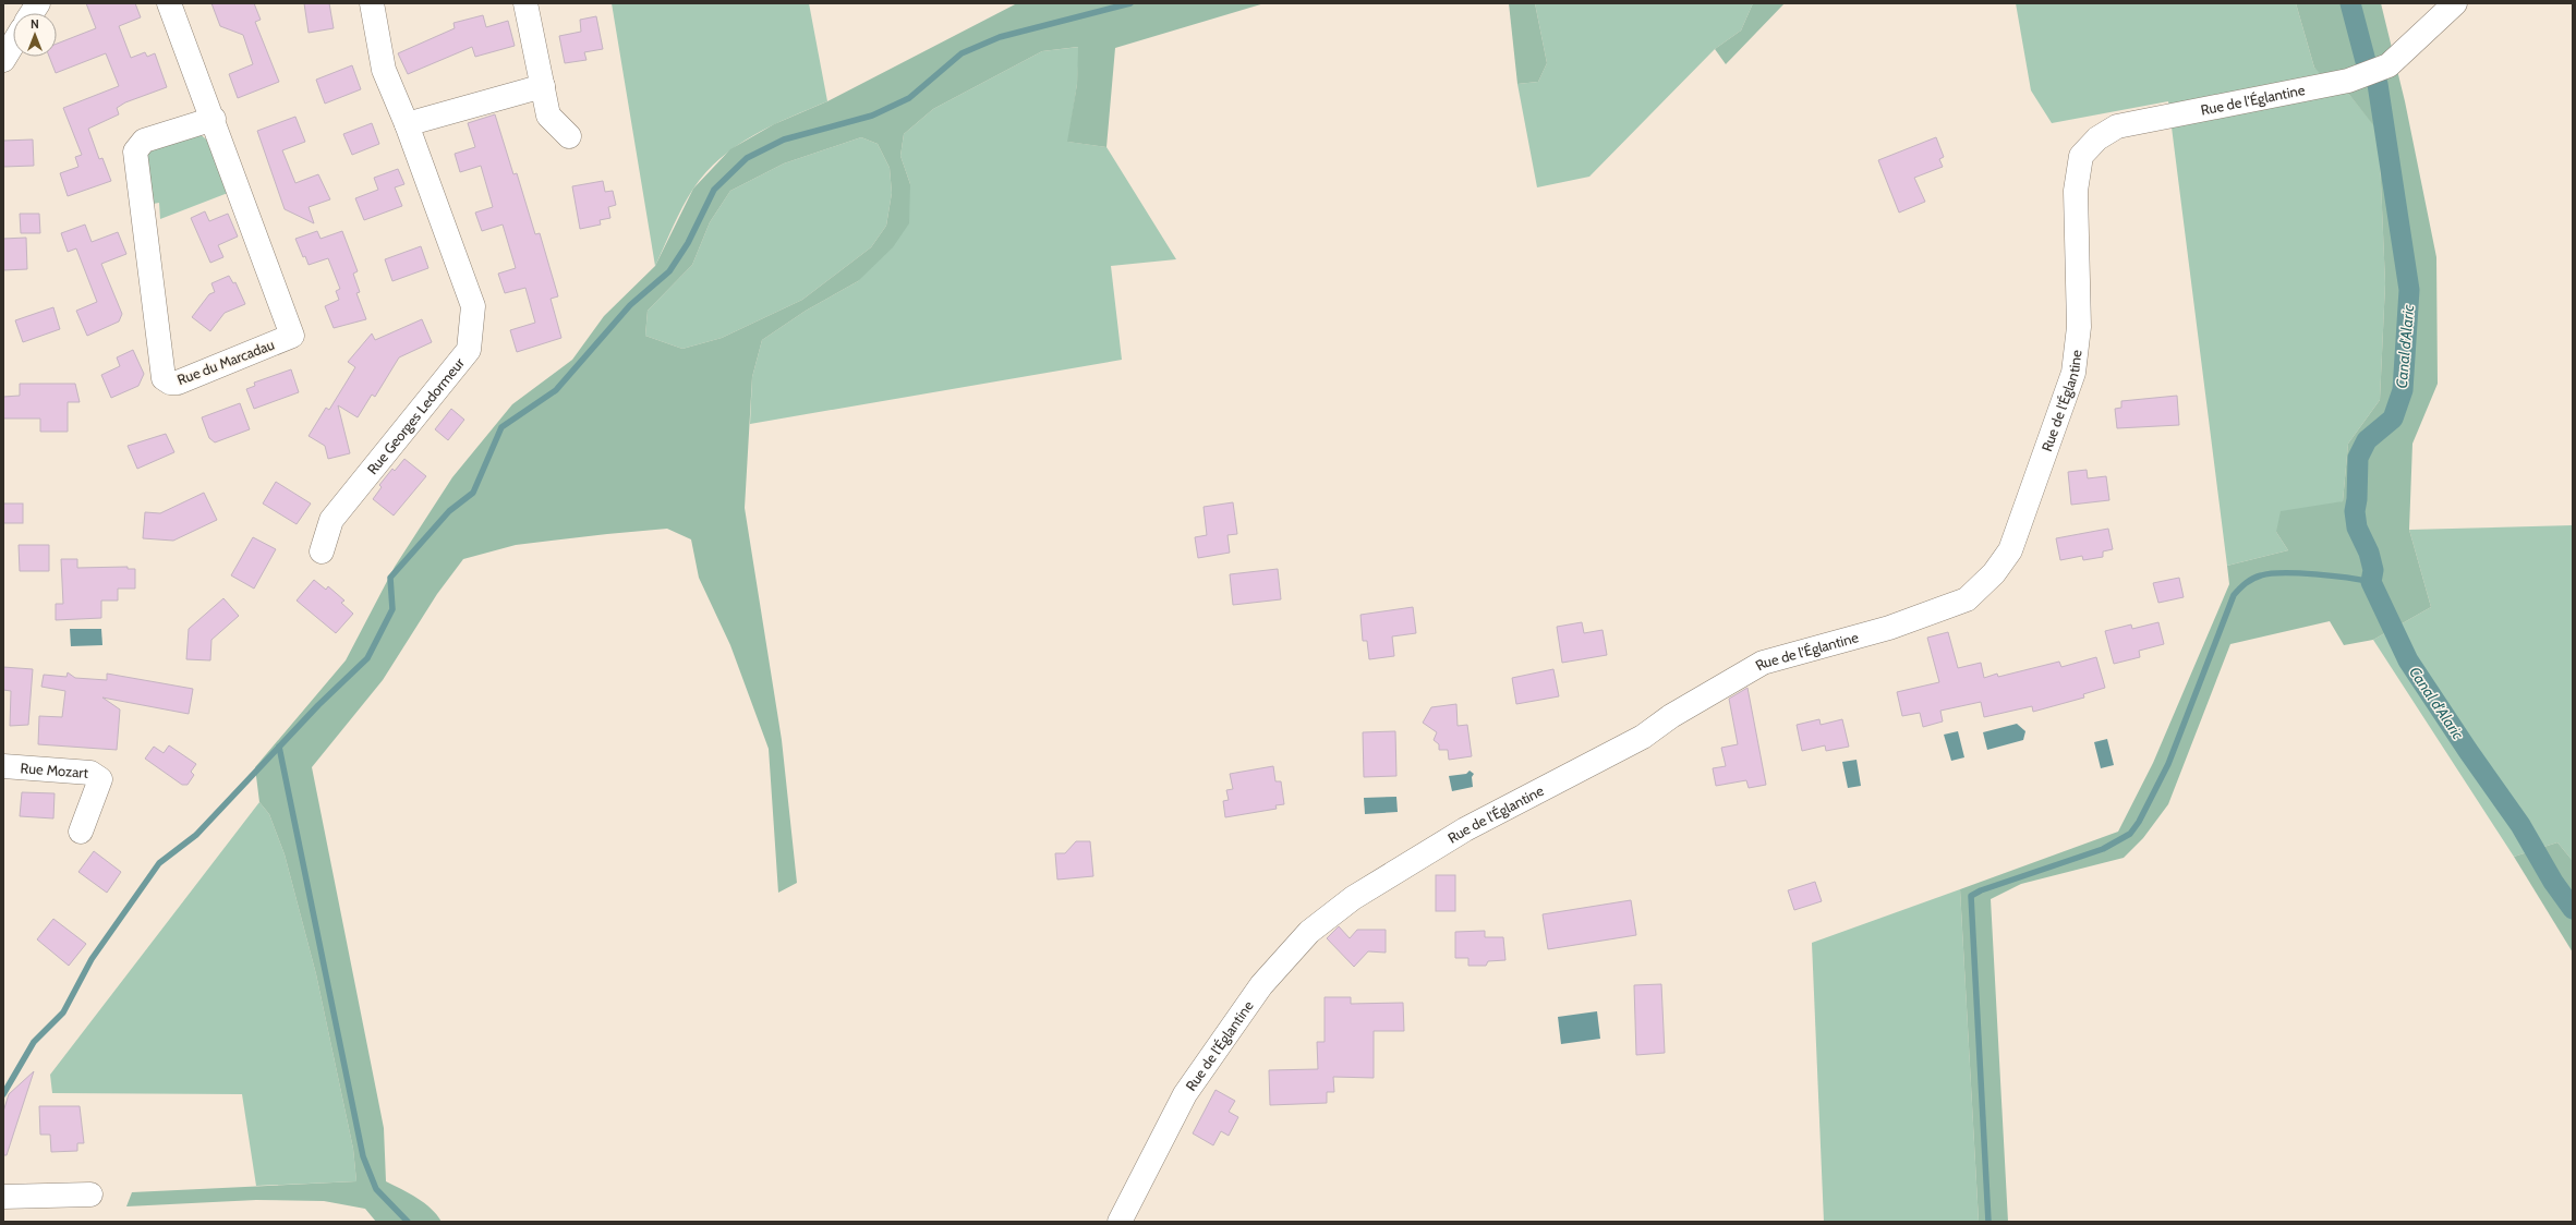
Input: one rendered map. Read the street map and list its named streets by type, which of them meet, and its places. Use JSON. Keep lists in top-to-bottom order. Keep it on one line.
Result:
{"streets":{"street":["Rue de l'Églantine","Rue du Marcadau","Rue Georges Ledormeur","Rue Mozart"]},"water":["Canal d'Alaric"],"north":"top"}
